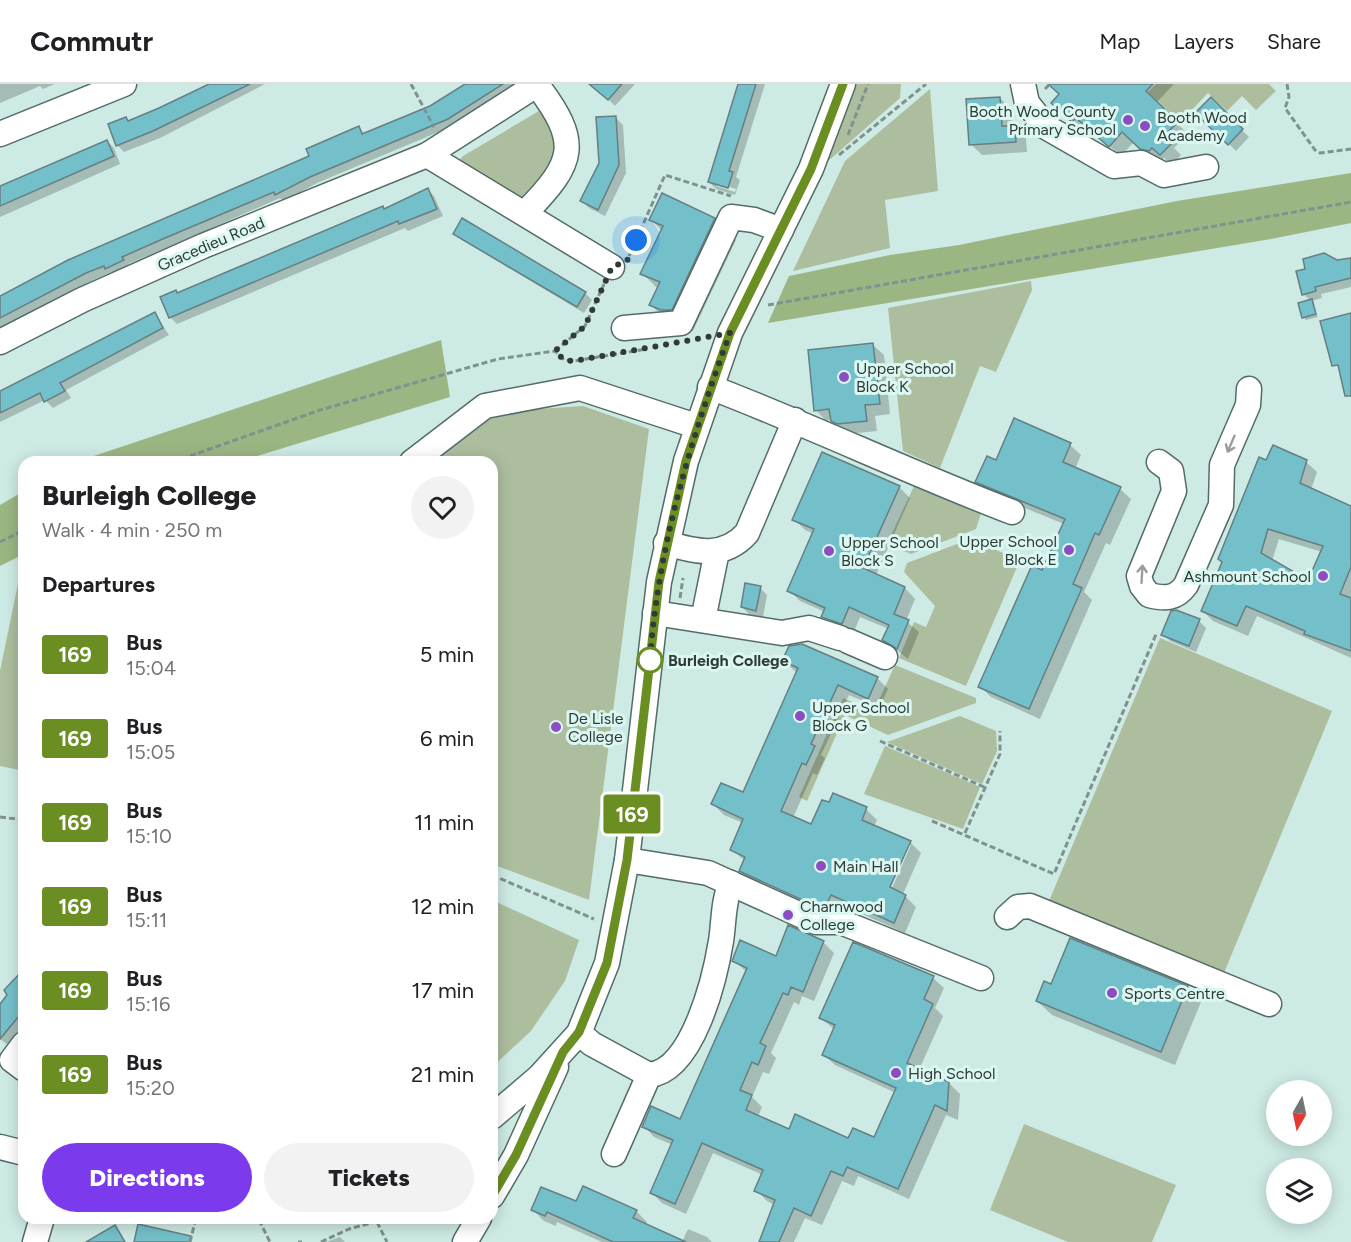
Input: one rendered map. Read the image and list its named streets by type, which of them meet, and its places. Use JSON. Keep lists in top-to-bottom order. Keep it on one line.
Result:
{"streets":{"street":["Gracedieu Road"]},"places":["Booth Wood County Primary School","Booth Wood Academy","Upper School Block K","Upper School Block E","Upper School Block S","Ashmount School","Burleigh College","Upper School Block G","De Lisle College","Main Hall","Charnwood College","Sports Centre","High School"],"lines":["bus line 169"],"north":"bottom","page":{"header":"Commutr","nav":["Map","Layers","Share"],"on_map":"169","heading":[["Burleigh College","Walk · 4 min · 250 m"],"Departures"],"list":[{"mark":"169","name":"Bus","note":"15:04","value":"5 min"},{"mark":"169","name":"Bus","note":"15:05","value":"6 min"},{"mark":"169","name":"Bus","note":"15:10","value":"11 min"},{"mark":"169","name":"Bus","note":"15:11","value":"12 min"},{"mark":"169","name":"Bus","note":"15:16","value":"17 min"},{"mark":"169","name":"Bus","note":"15:20","value":"21 min"}],"buttons":["Directions","Tickets"]}}
